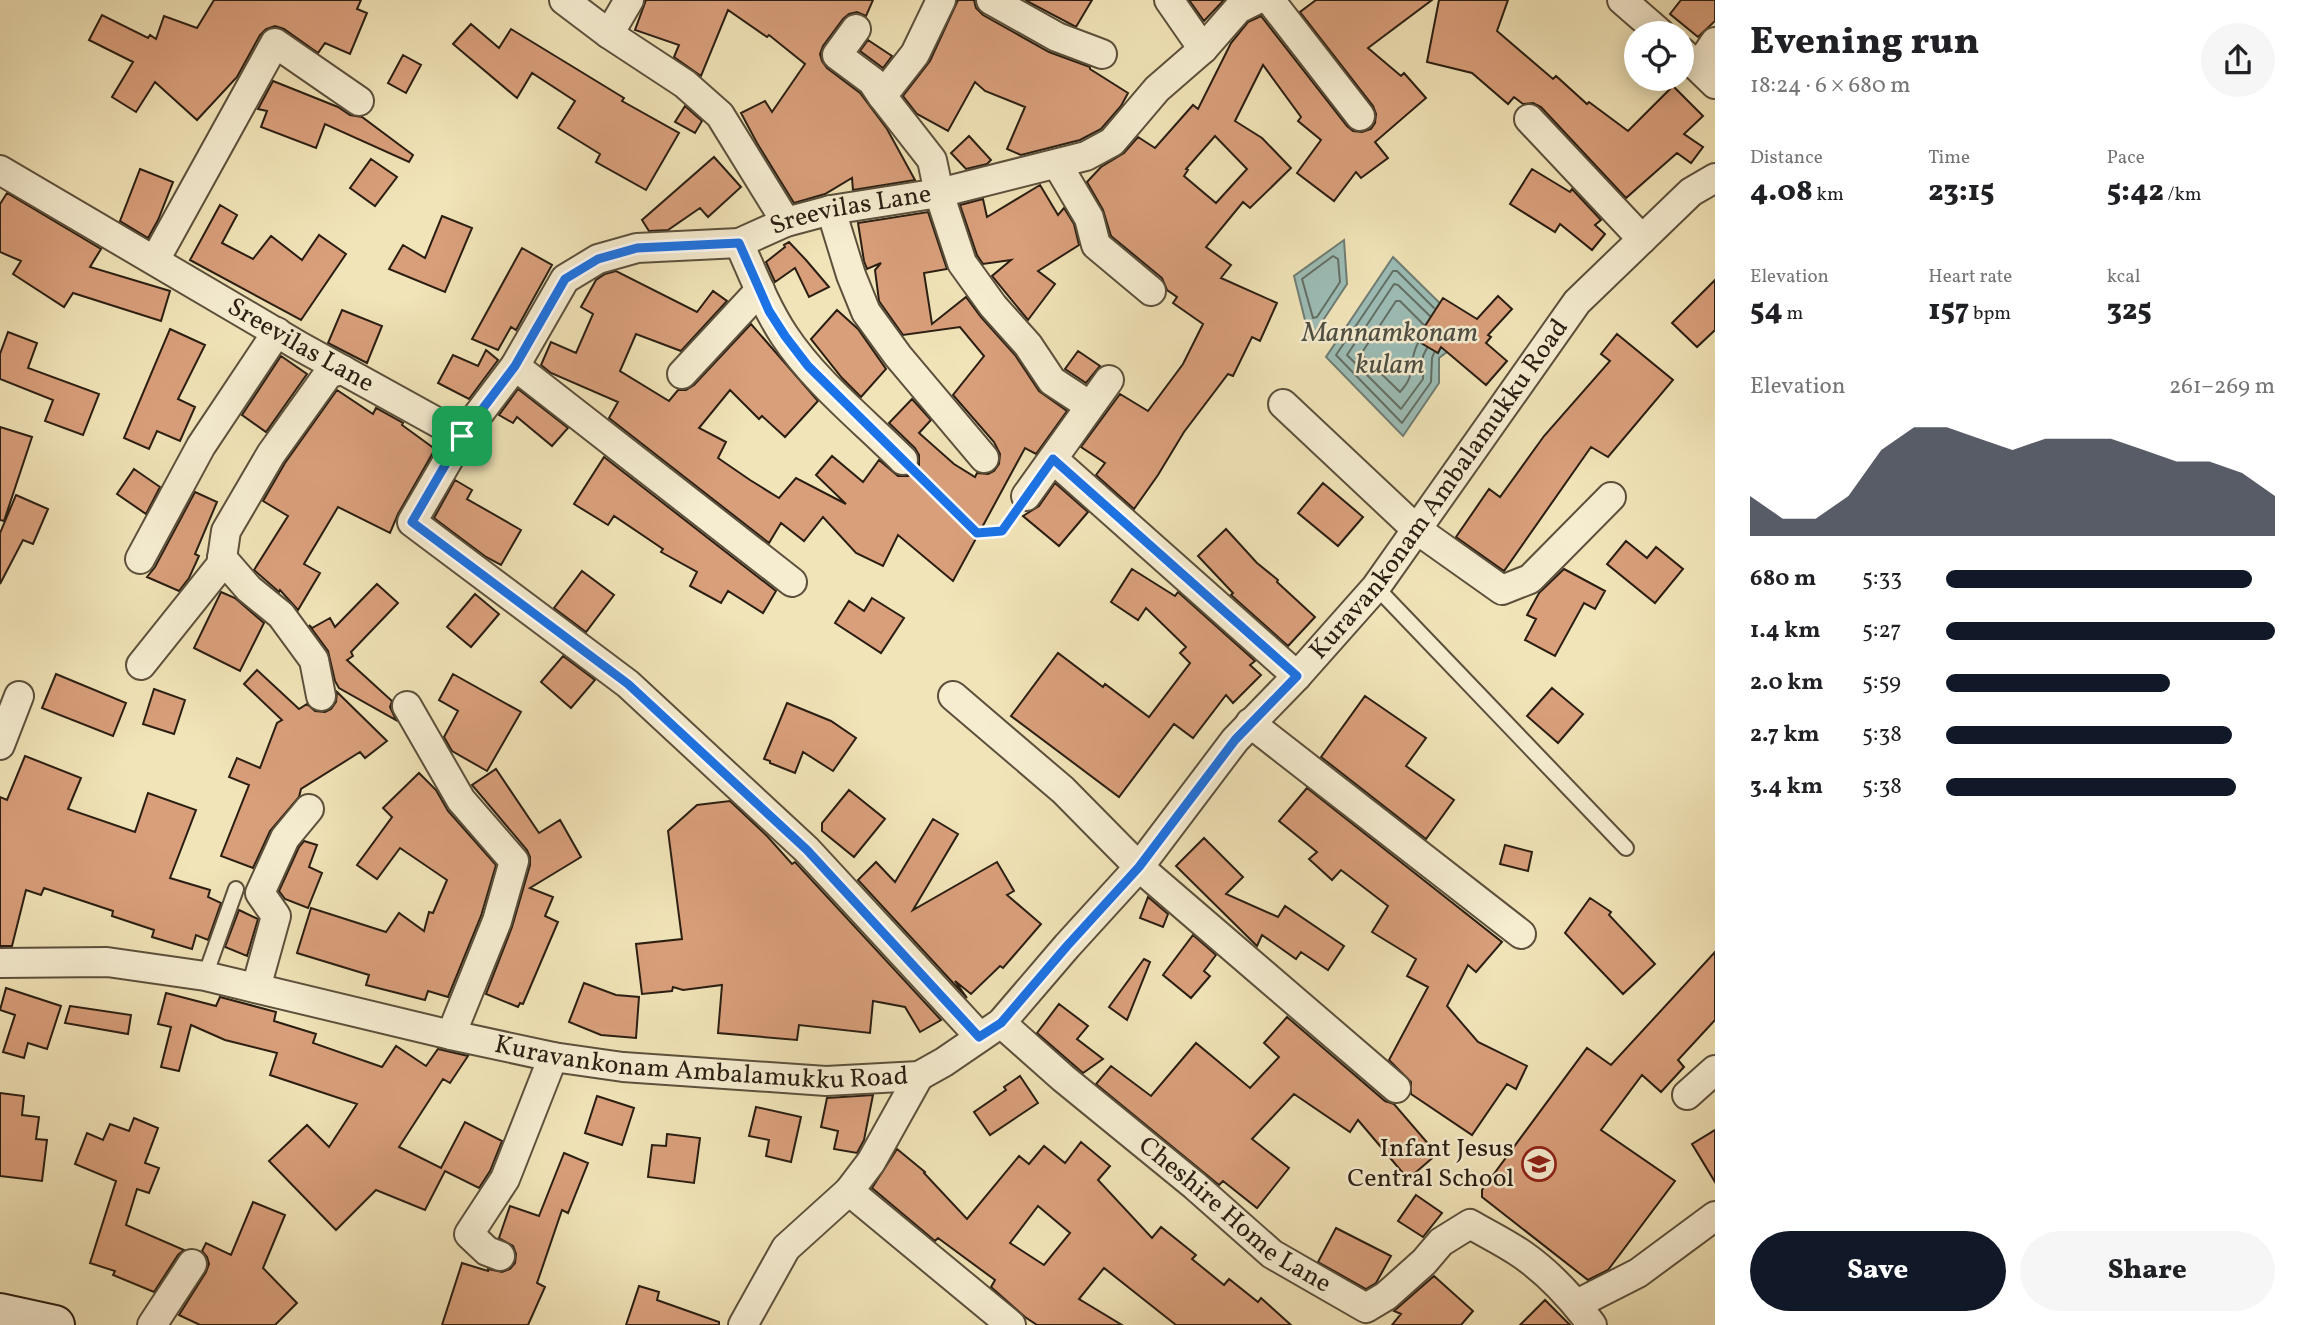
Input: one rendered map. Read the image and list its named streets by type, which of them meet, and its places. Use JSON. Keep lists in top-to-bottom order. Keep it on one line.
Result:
{"streets":{"street":["Sreevilas Lane","Kuravankonam Ambalamukku Road","Cheshire Home Lane"]},"crossings":[["Kuravankonam Ambalamukku Road","Cheshire Home Lane"]],"water":["Mannamkonam kulam"],"places":{"school or university":["Infant Jesus Central School"]},"page":{"heading":["Evening run","18:24 · 6 × 680 m"],"stats":[["Distance","4.08 km"],["Time","23:15"],["Pace","5:42 /km"],["Elevation","54 m"],["Heart rate","157 bpm"],["kcal","325"]],"chart":["Elevation","261–269 m"],"list":[{"name":"680 m","note":"5:33"},{"name":"1.4 km","note":"5:27"},{"name":"2.0 km","note":"5:59"},{"name":"2.7 km","note":"5:38"},{"name":"3.4 km","note":"5:38"}],"buttons":["Save","Share"]}}
